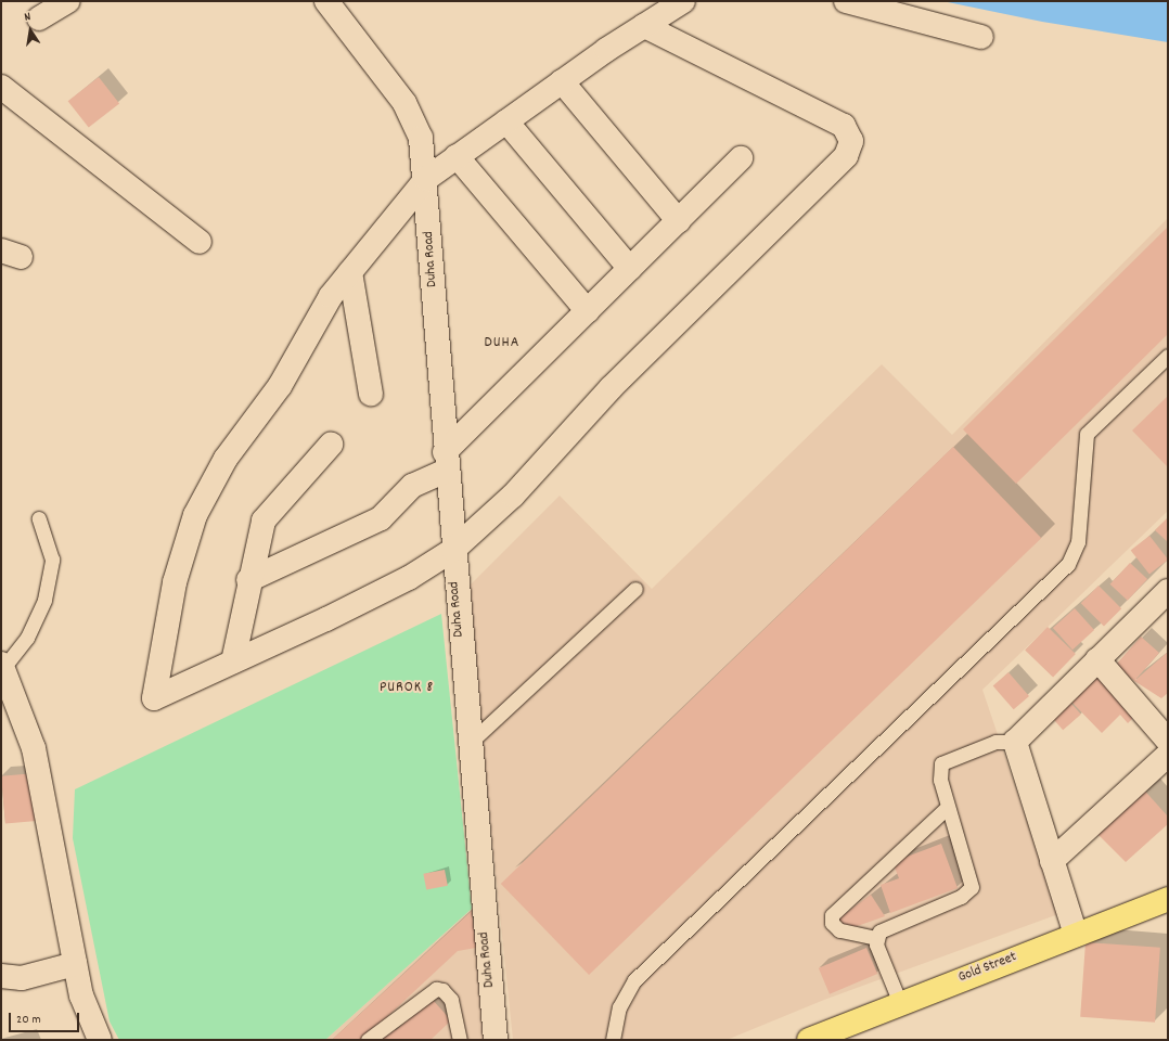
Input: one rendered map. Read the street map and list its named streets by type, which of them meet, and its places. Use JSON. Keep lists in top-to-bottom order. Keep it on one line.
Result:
{"streets":{"main road":["Gold Street"],"street":["Duha Road"]},"districts":["DUHA","PUROK 8"],"scale_bar":"20 m","north":"top"}
